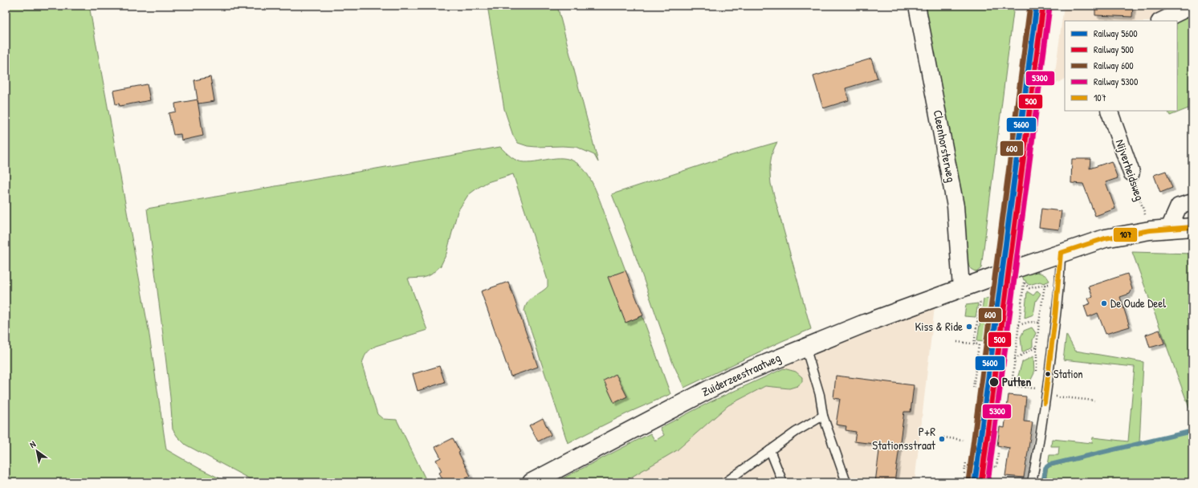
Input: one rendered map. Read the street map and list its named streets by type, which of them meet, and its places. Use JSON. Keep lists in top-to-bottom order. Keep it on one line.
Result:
{"streets":{"street":["Cleenhorsterweg","Nijverheidsweg","Zuiderzeestraatweg"]},"crossings":[["Cleenhorsterweg","Zuiderzeestraatweg"],["Nijverheidsweg","Zuiderzeestraatweg"]],"places":["De Oude Deel","Kiss & Ride","Station","Putten","P+R Stationsstraat"],"lines":["rail line 5600","rail line 600","rail line 500","rail line 5300","transit line 107"],"legend":["Railway 5600","Railway 500","Railway 600","Railway 5300","107"],"north":"top left"}
